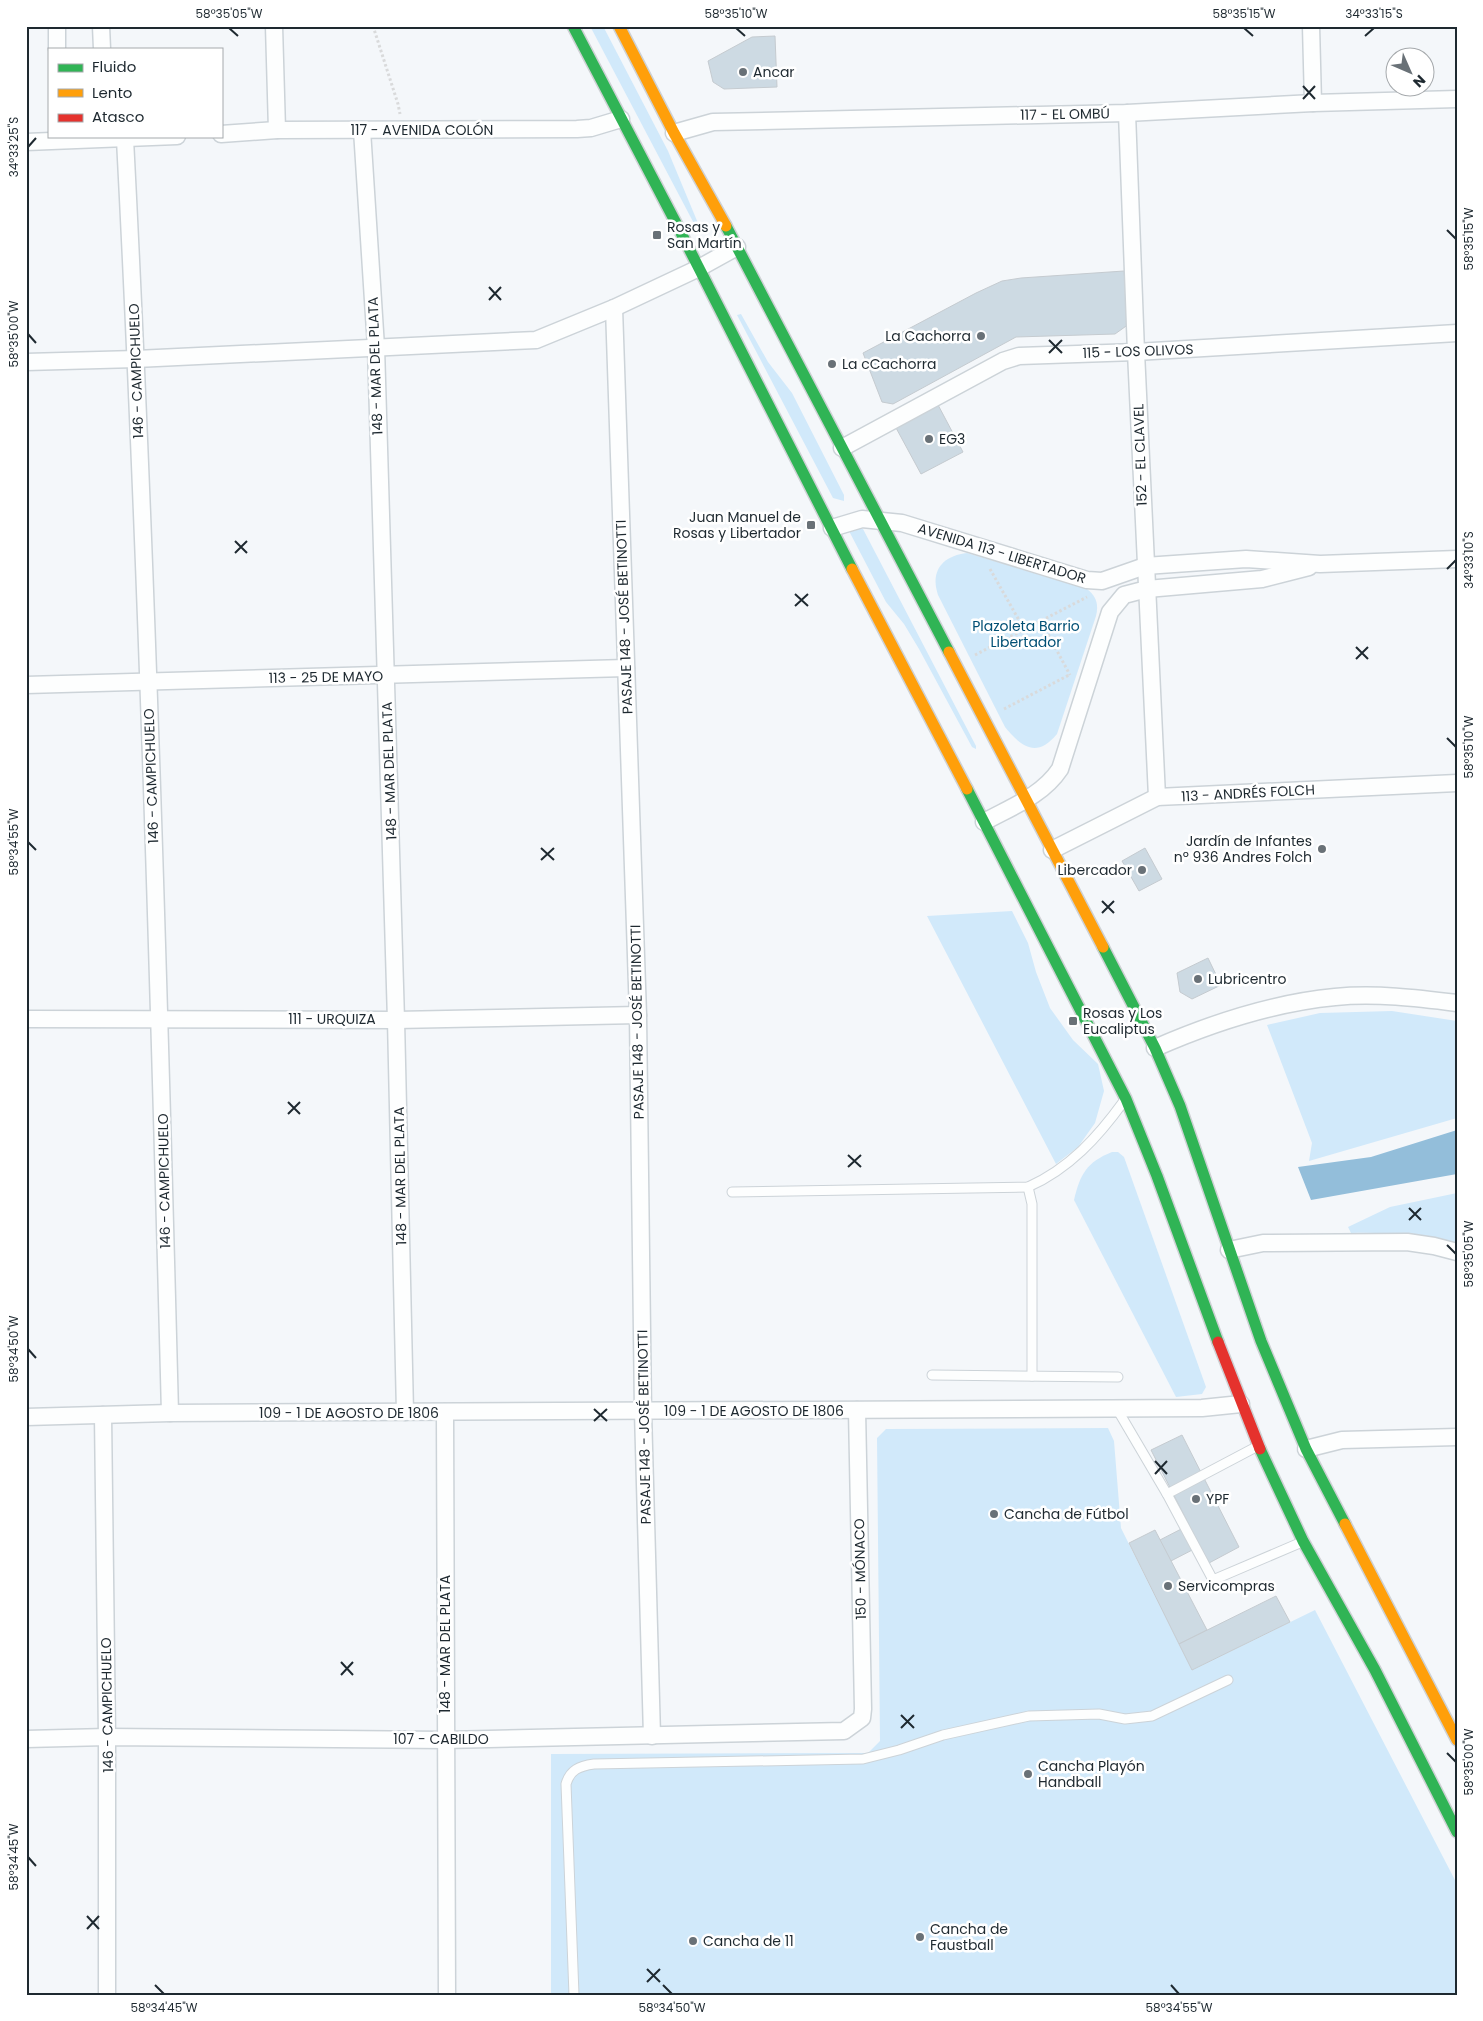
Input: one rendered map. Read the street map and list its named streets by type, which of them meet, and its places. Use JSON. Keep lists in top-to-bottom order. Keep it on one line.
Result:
{"streets":{"street":["117 - EL OMBÚ","117 - AVENIDA COLÓN","115 - LOS OLIVOS","148 - MAR DEL PLATA","146 - CAMPICHUELO","152 - EL CLAVEL","AVENIDA 113 - LIBERTADOR","PASAJE 148 - JOSÉ BETINOTTI","113 - 25 DE MAYO","113 - ANDRÉS FOLCH","111 - URQUIZA","109 - 1 DE AGOSTO DE 1806","150 - MÓNACO","107 - CABILDO"]},"crossings":[["117 - EL OMBÚ","152 - EL CLAVEL"],["117 - AVENIDA COLÓN","148 - MAR DEL PLATA"],["115 - LOS OLIVOS","152 - EL CLAVEL"],["148 - MAR DEL PLATA","113 - 25 DE MAYO"],["148 - MAR DEL PLATA","111 - URQUIZA"],["148 - MAR DEL PLATA","109 - 1 DE AGOSTO DE 1806"],["148 - MAR DEL PLATA","107 - CABILDO"],["146 - CAMPICHUELO","113 - 25 DE MAYO"],["146 - CAMPICHUELO","111 - URQUIZA"],["146 - CAMPICHUELO","109 - 1 DE AGOSTO DE 1806"],["146 - CAMPICHUELO","107 - CABILDO"],["152 - EL CLAVEL","AVENIDA 113 - LIBERTADOR"],["152 - EL CLAVEL","113 - ANDRÉS FOLCH"],["PASAJE 148 - JOSÉ BETINOTTI","113 - 25 DE MAYO"],["PASAJE 148 - JOSÉ BETINOTTI","111 - URQUIZA"],["PASAJE 148 - JOSÉ BETINOTTI","109 - 1 DE AGOSTO DE 1806"],["PASAJE 148 - JOSÉ BETINOTTI","107 - CABILDO"],["109 - 1 DE AGOSTO DE 1806","150 - MÓNACO"],["150 - MÓNACO","107 - CABILDO"]],"parks":["Plazoleta Barrio Libertador"],"places":{"other":["Ancar","La Cachorra","La cCachorra","EG3","Jardín de Infantes nº 936 Andres Folch","Libercador","Lubricentro","YPF","Cancha de Fútbol","Servicompras","Cancha Playón Handball","Cancha de Faustball","Cancha de 11"],"transit":["Rosas y San Martín","Juan Manuel de Rosas y Libertador","Rosas y Los Eucaliptus"]},"legend":["Fluido","Lento","Atasco"],"north":"bottom right","coordinates":["58°35'05\"W","58°35'10\"W","58°35'15\"W","34°33'15\"S","34°33'25\"S","58°35'00\"W","34°33'10\"S","58°34'55\"W","58°34'50\"W","58°34'45\"W"]}
